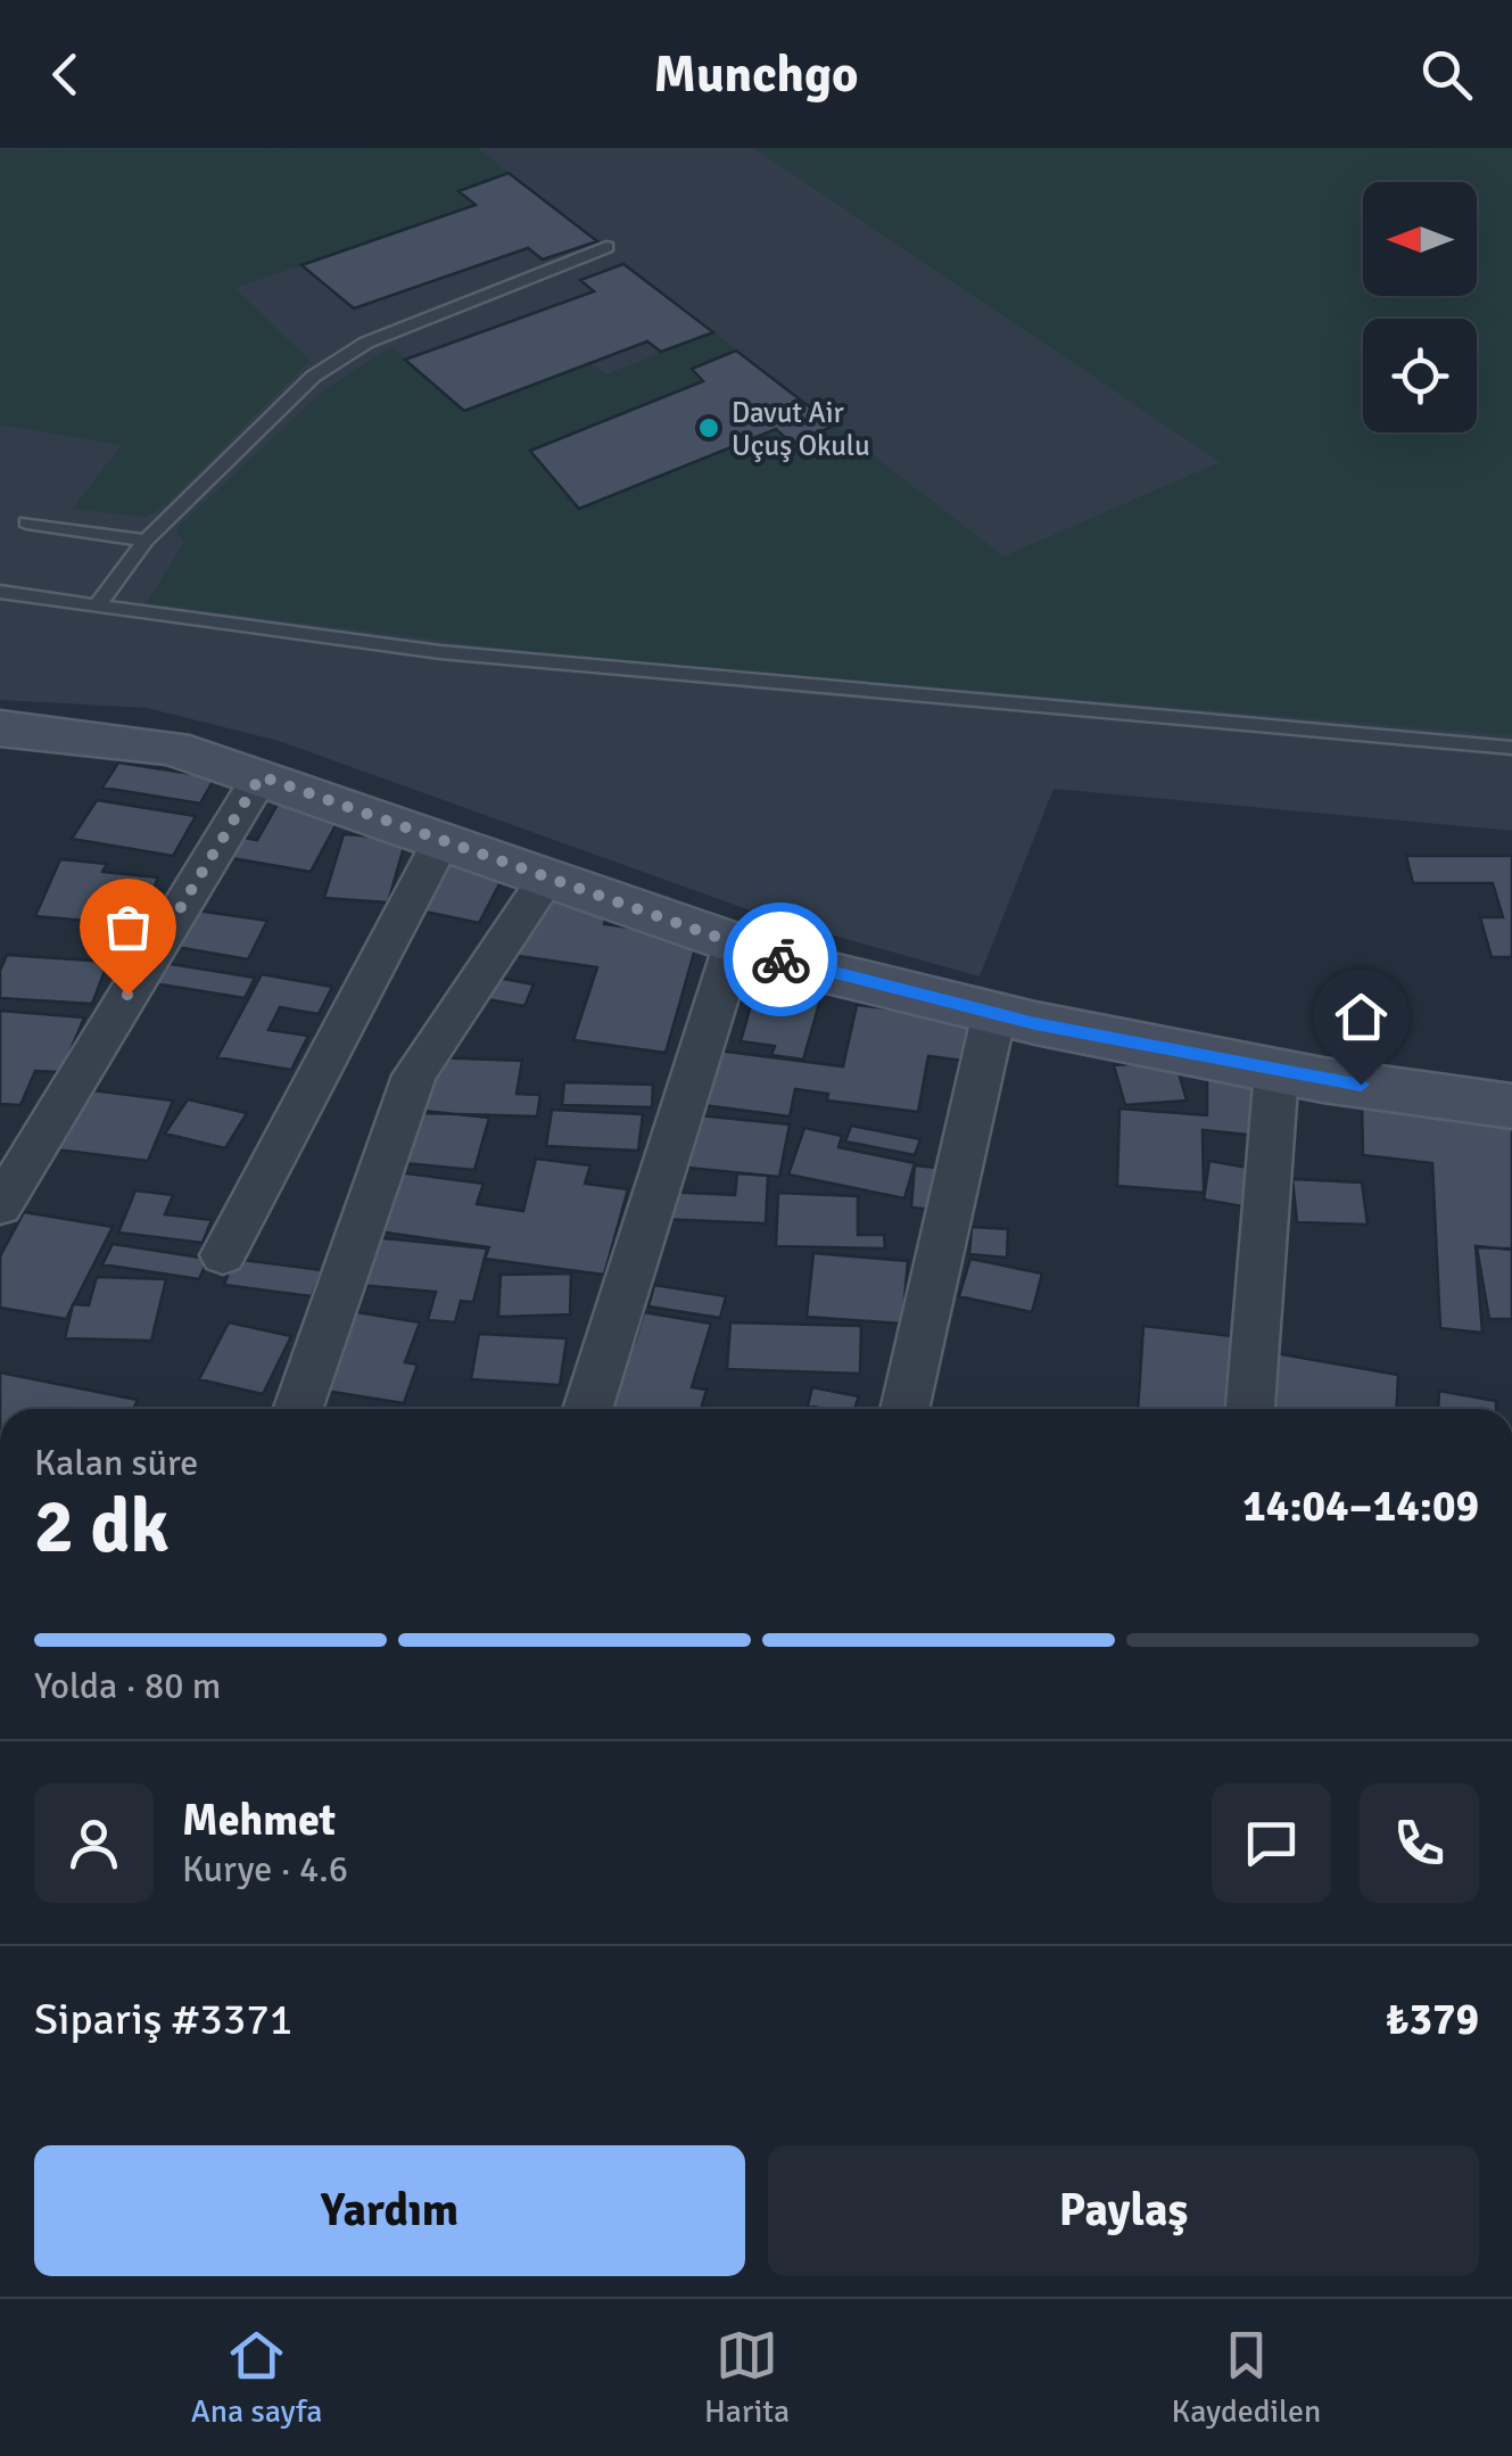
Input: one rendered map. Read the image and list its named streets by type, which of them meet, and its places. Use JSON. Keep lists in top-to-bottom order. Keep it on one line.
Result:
{"places":["Davut Air Uçuş Okulu"],"north":"left","page":{"header":"Munchgo","heading":["2 dk","Kalan süre","14:04–14:09"],"panel":["Mehmet","Kurye · 4.6","Sipariş #3371","₺379"],"bar":"Yolda · 80 m","buttons":["Yardım","Paylaş"],"tabs":["Ana sayfa","Harita","Kaydedilen"]}}
